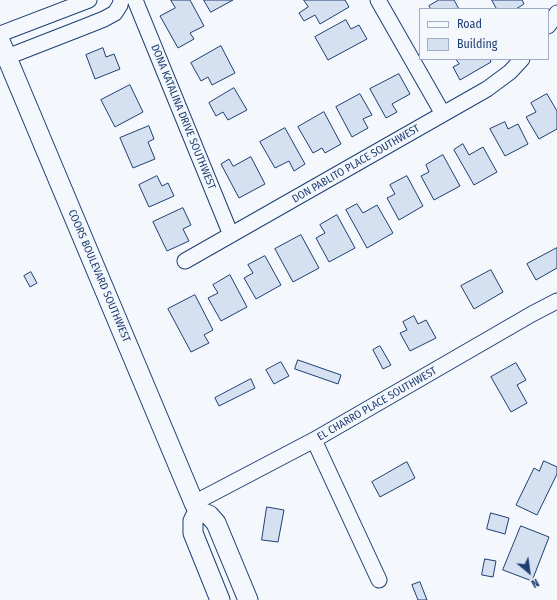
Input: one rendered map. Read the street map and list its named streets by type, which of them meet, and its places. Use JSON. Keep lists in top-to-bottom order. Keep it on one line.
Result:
{"streets":{"main road":["COORS BOULEVARD SOUTHWEST"],"street":["DONA KATALINA DRIVE SOUTHWEST","DON PABLITO PLACE SOUTHWEST","EL CHARRO PLACE SOUTHWEST"]},"crossings":[["DONA KATALINA DRIVE SOUTHWEST","DON PABLITO PLACE SOUTHWEST"],["COORS BOULEVARD SOUTHWEST","EL CHARRO PLACE SOUTHWEST"]],"legend":["Road","Building"],"north":"bottom right"}
